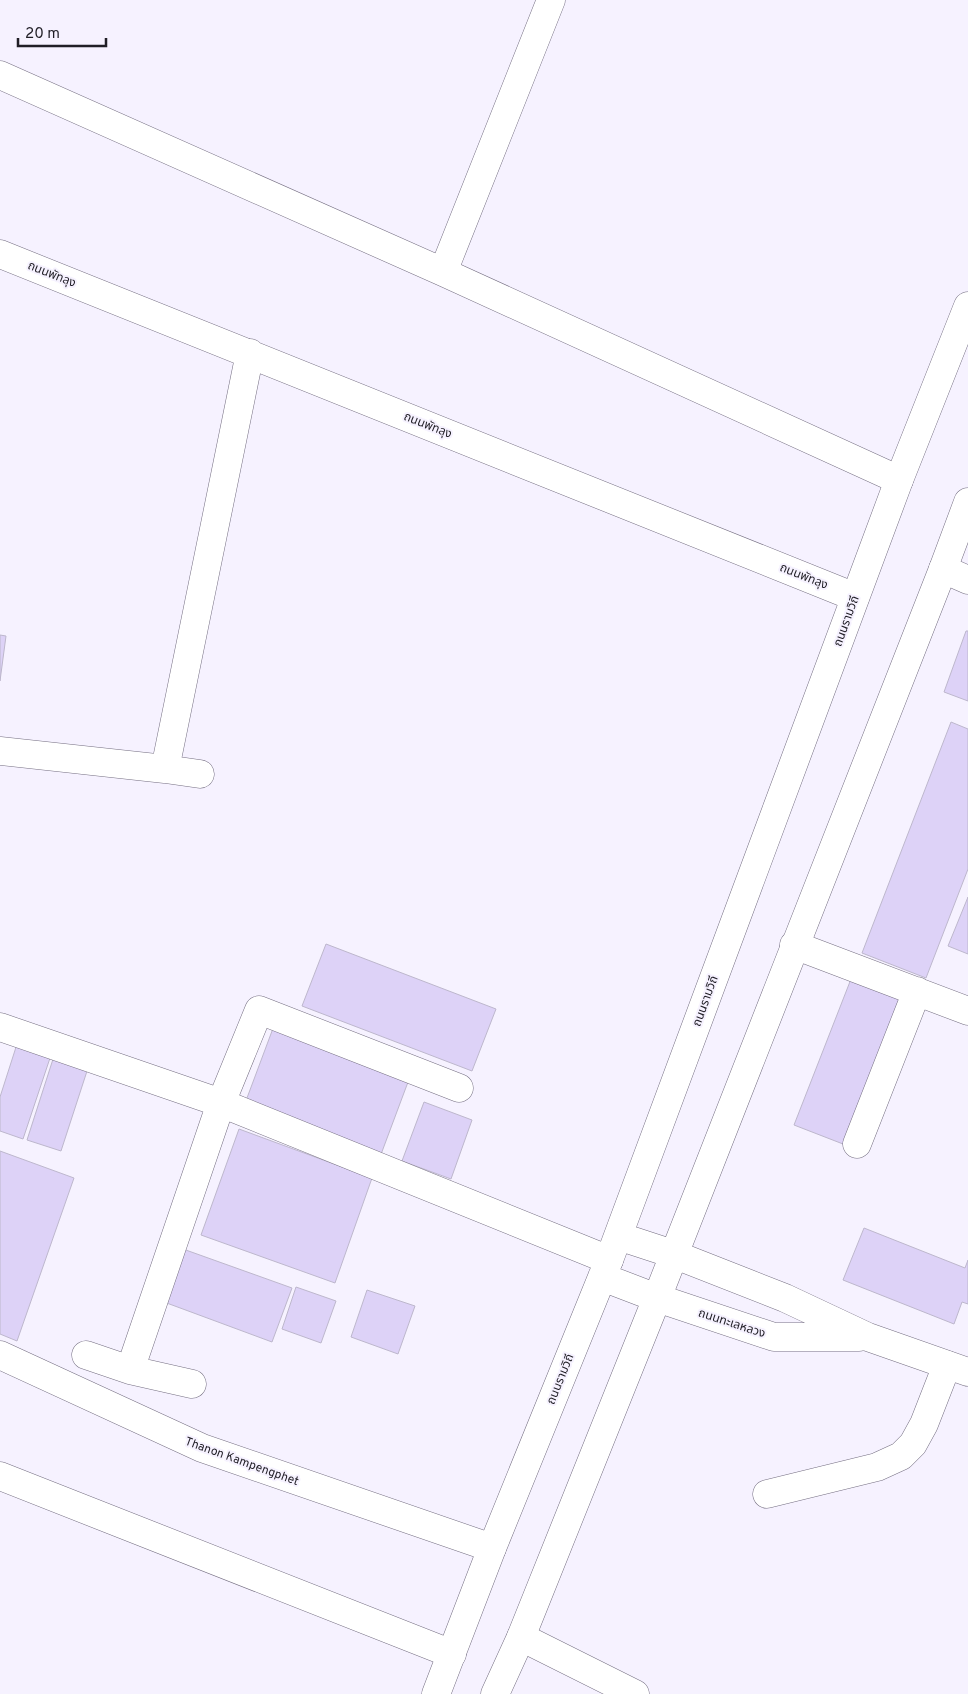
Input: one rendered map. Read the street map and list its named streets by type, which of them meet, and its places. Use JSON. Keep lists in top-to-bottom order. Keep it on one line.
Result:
{"streets":{"street":["ถนนพัทลุง","ถนนรามวิถี","ถนนทะเลหลวง","Thanon Kampengphet"]},"crossings":[["ถนนพัทลุง","ถนนรามวิถี"],["ถนนรามวิถี","ถนนทะเลหลวง"],["ถนนรามวิถี","Thanon Kampengphet"]],"scale_bar":"20 m"}
